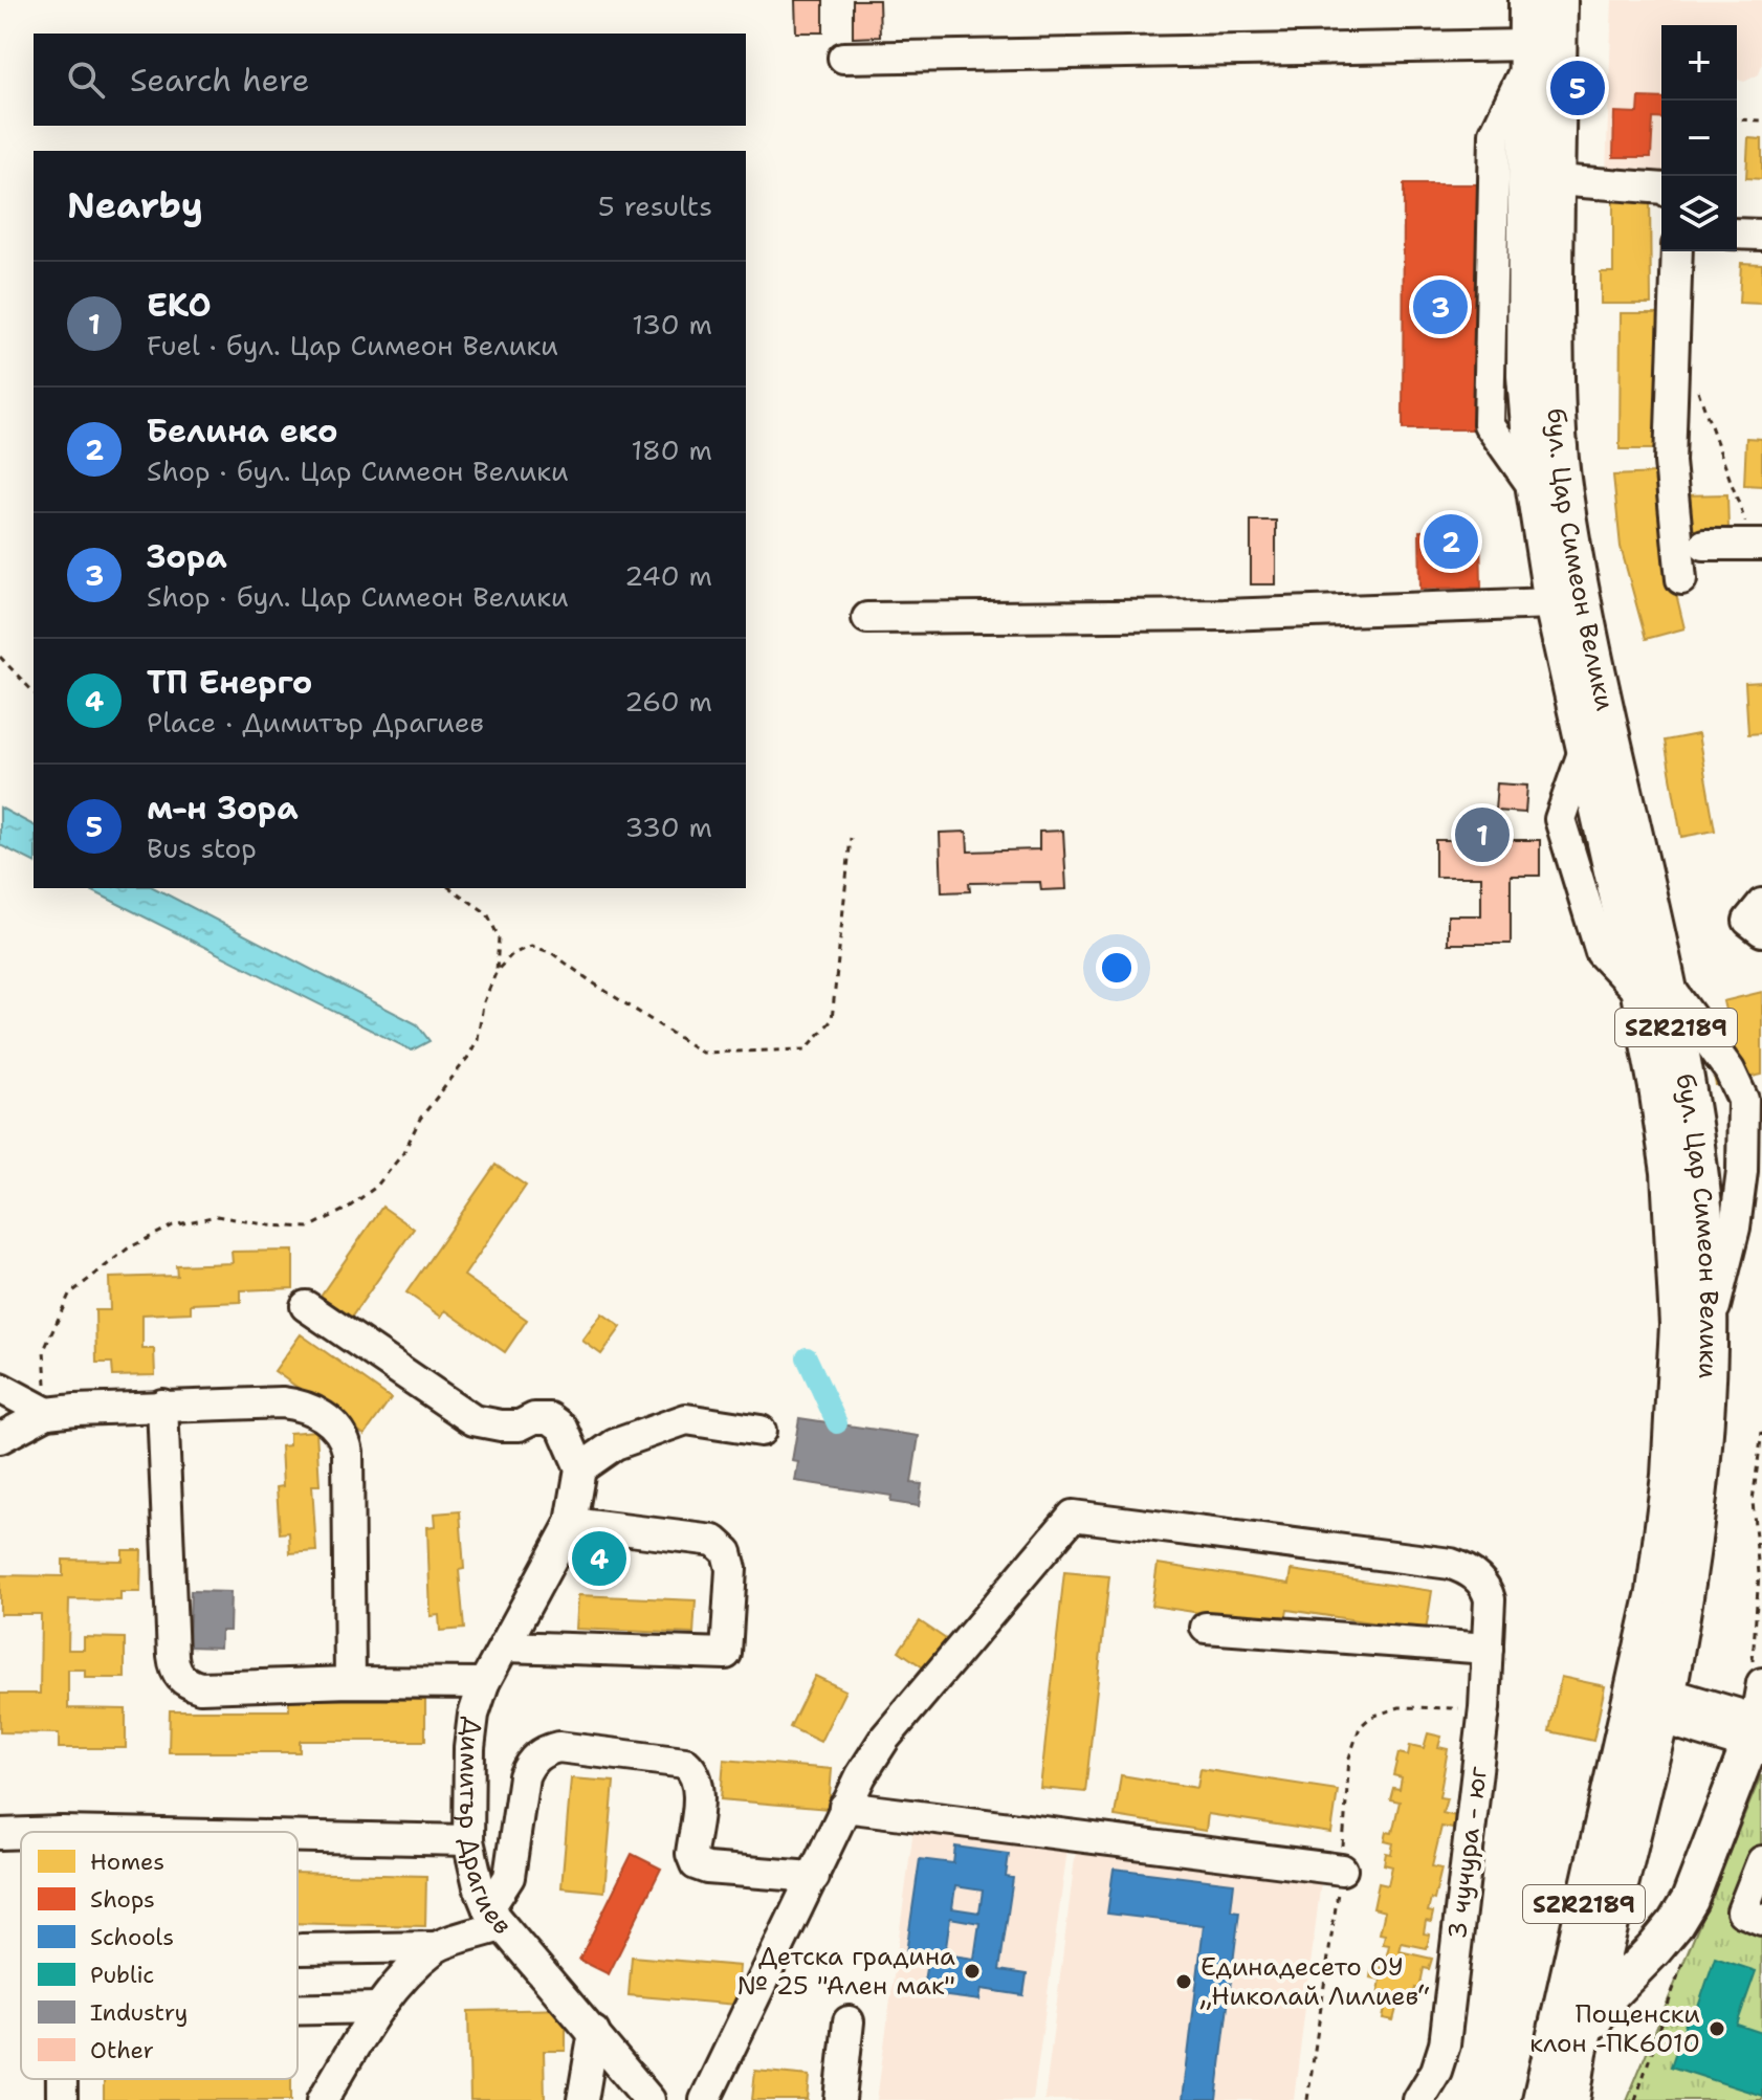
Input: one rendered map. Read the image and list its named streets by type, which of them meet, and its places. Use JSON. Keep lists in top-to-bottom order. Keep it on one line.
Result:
{"streets":{"main road":["бул. Цар Симеон Велики","SZR2189"],"street":["Димитър Драгиев","3 чучура - юг"]},"places":["Детска градина № 25 \"Ален мак\"","Единадесето ОУ „Николай Лилиев“","Пощенски клон -ПК6010"],"legend":["Homes","Shops","Schools","Public","Industry","Other"],"page":{"map_buttons":["+","−"],"search":"Search here","pins":["5","3","2","1","4"],"heading":["Nearby","5 results"],"list":[{"mark":"1","name":"EKO","note":"Fuel · бул. Цар Симеон Велики","value":"130 m"},{"mark":"2","name":"Белина еко","note":"Shop · бул. Цар Симеон Велики","value":"180 m"},{"mark":"3","name":"Зора","note":"Shop · бул. Цар Симеон Велики","value":"240 m"},{"mark":"4","name":"ТП Енерго","note":"Place · Димитър Драгиев","value":"260 m"},{"mark":"5","name":"м-н Зора","note":"Bus stop","value":"330 m"}]}}
